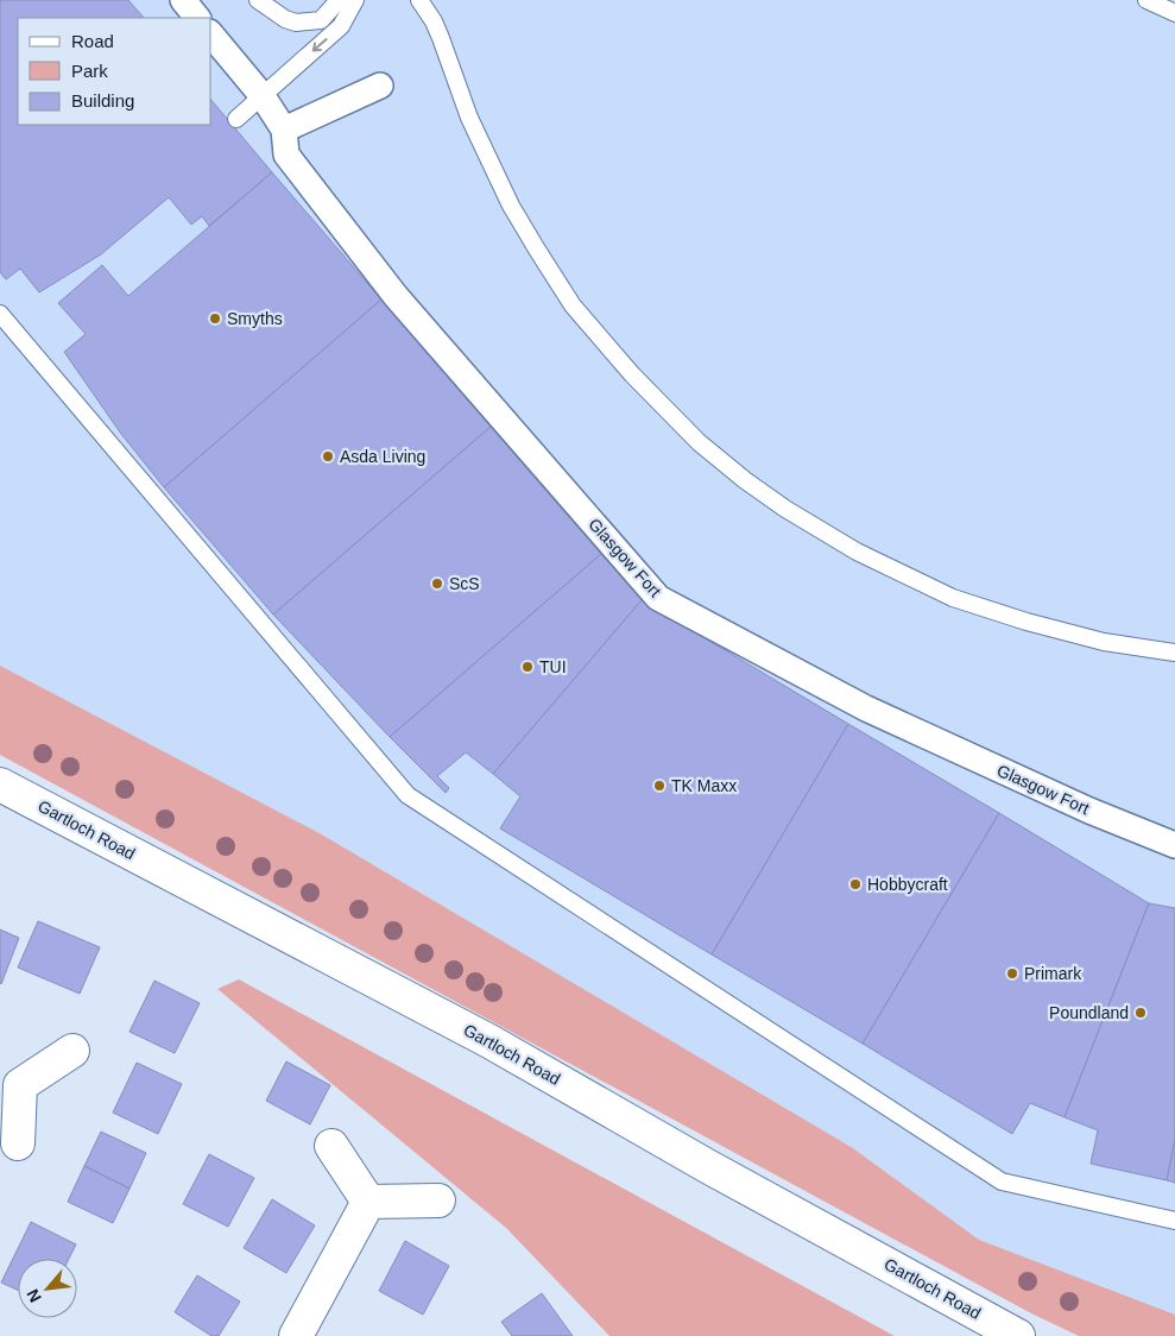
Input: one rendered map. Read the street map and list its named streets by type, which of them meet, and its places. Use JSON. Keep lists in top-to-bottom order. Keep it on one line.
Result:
{"streets":{"main road":["Gartloch Road"],"street":["Glasgow Fort"]},"places":["Smyths","Asda Living","ScS","TUI","TK Maxx","Hobbycraft","Primark","Poundland"],"legend":["Road","Park","Building"],"north":"bottom left"}
